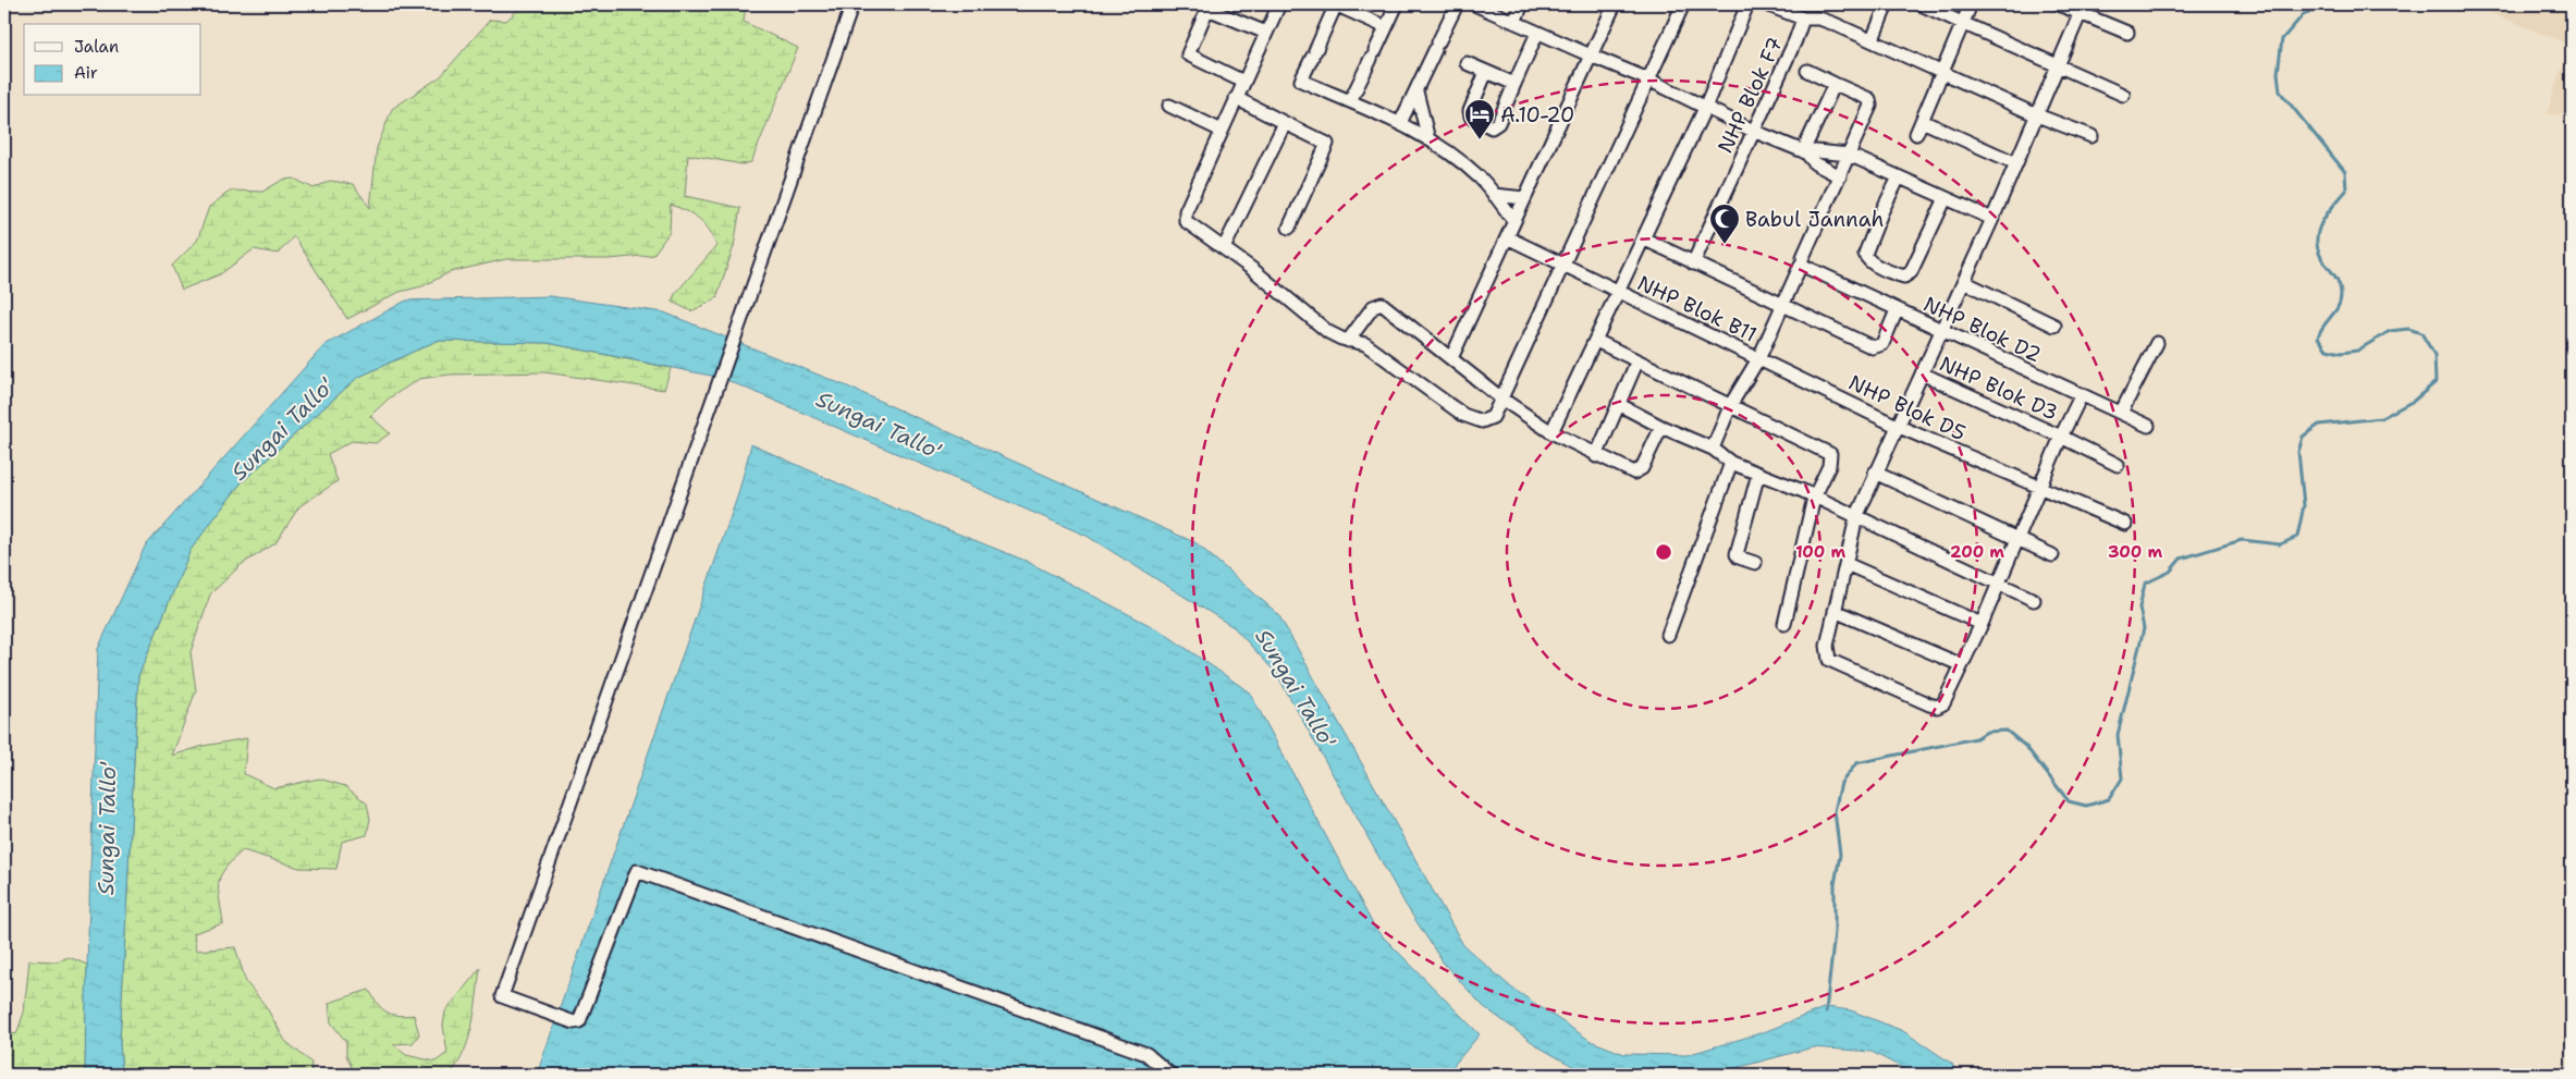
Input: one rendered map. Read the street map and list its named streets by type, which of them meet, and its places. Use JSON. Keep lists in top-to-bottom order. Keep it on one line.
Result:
{"streets":{"street":["NHP Blok F7","NHP Blok B11","NHP Blok D2","NHP Blok D3","NHP Blok D5"]},"crossings":[["NHP Blok B11","NHP Blok D5"]],"water":["Sungai Tallo'"],"places":{"hotel":["A.10-20"],"mosque":["Babul Jannah"]},"legend":["Jalan","Air"],"rings":["100 m","200 m","300 m"]}
